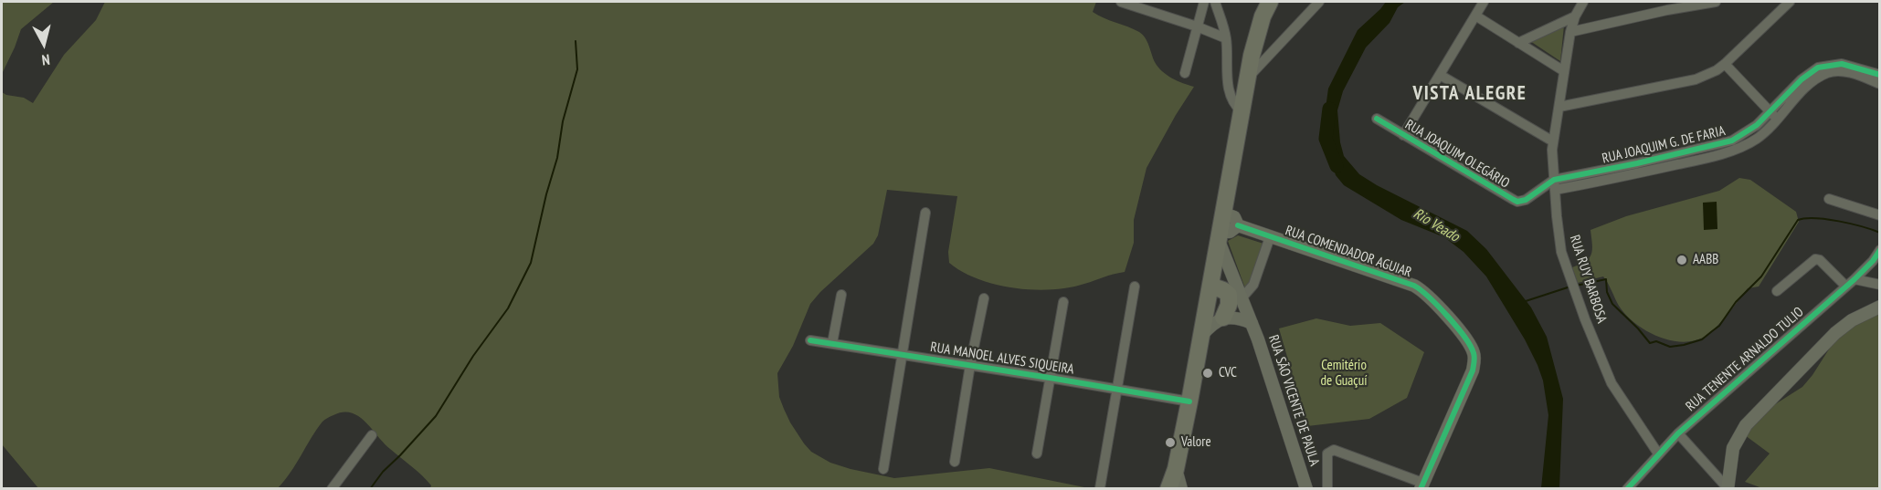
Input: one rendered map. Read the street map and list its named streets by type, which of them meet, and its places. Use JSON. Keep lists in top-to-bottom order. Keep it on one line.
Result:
{"streets":{"street":["RUA JOAQUIM G. DE FARIA","RUA JOAQUIM OLEGÁRIO","RUA COMENDADOR AGUIAR","RUA RUY BARBOSA","RUA MANOEL ALVES SIQUEIRA","RUA TENENTE ARNALDO TULIO","RUA SÃO VICENTE DE PAULA"]},"crossings":[["RUA JOAQUIM G. DE FARIA","RUA JOAQUIM OLEGÁRIO"],["RUA JOAQUIM G. DE FARIA","RUA RUY BARBOSA"],["RUA JOAQUIM OLEGÁRIO","RUA RUY BARBOSA"],["RUA RUY BARBOSA","RUA TENENTE ARNALDO TULIO"]],"districts":["VISTA ALEGRE"],"water":["Rio Veado"],"parks":["Cemitério de Guaçuí"],"places":["AABB","CVC","Valore"],"north":"bottom"}
